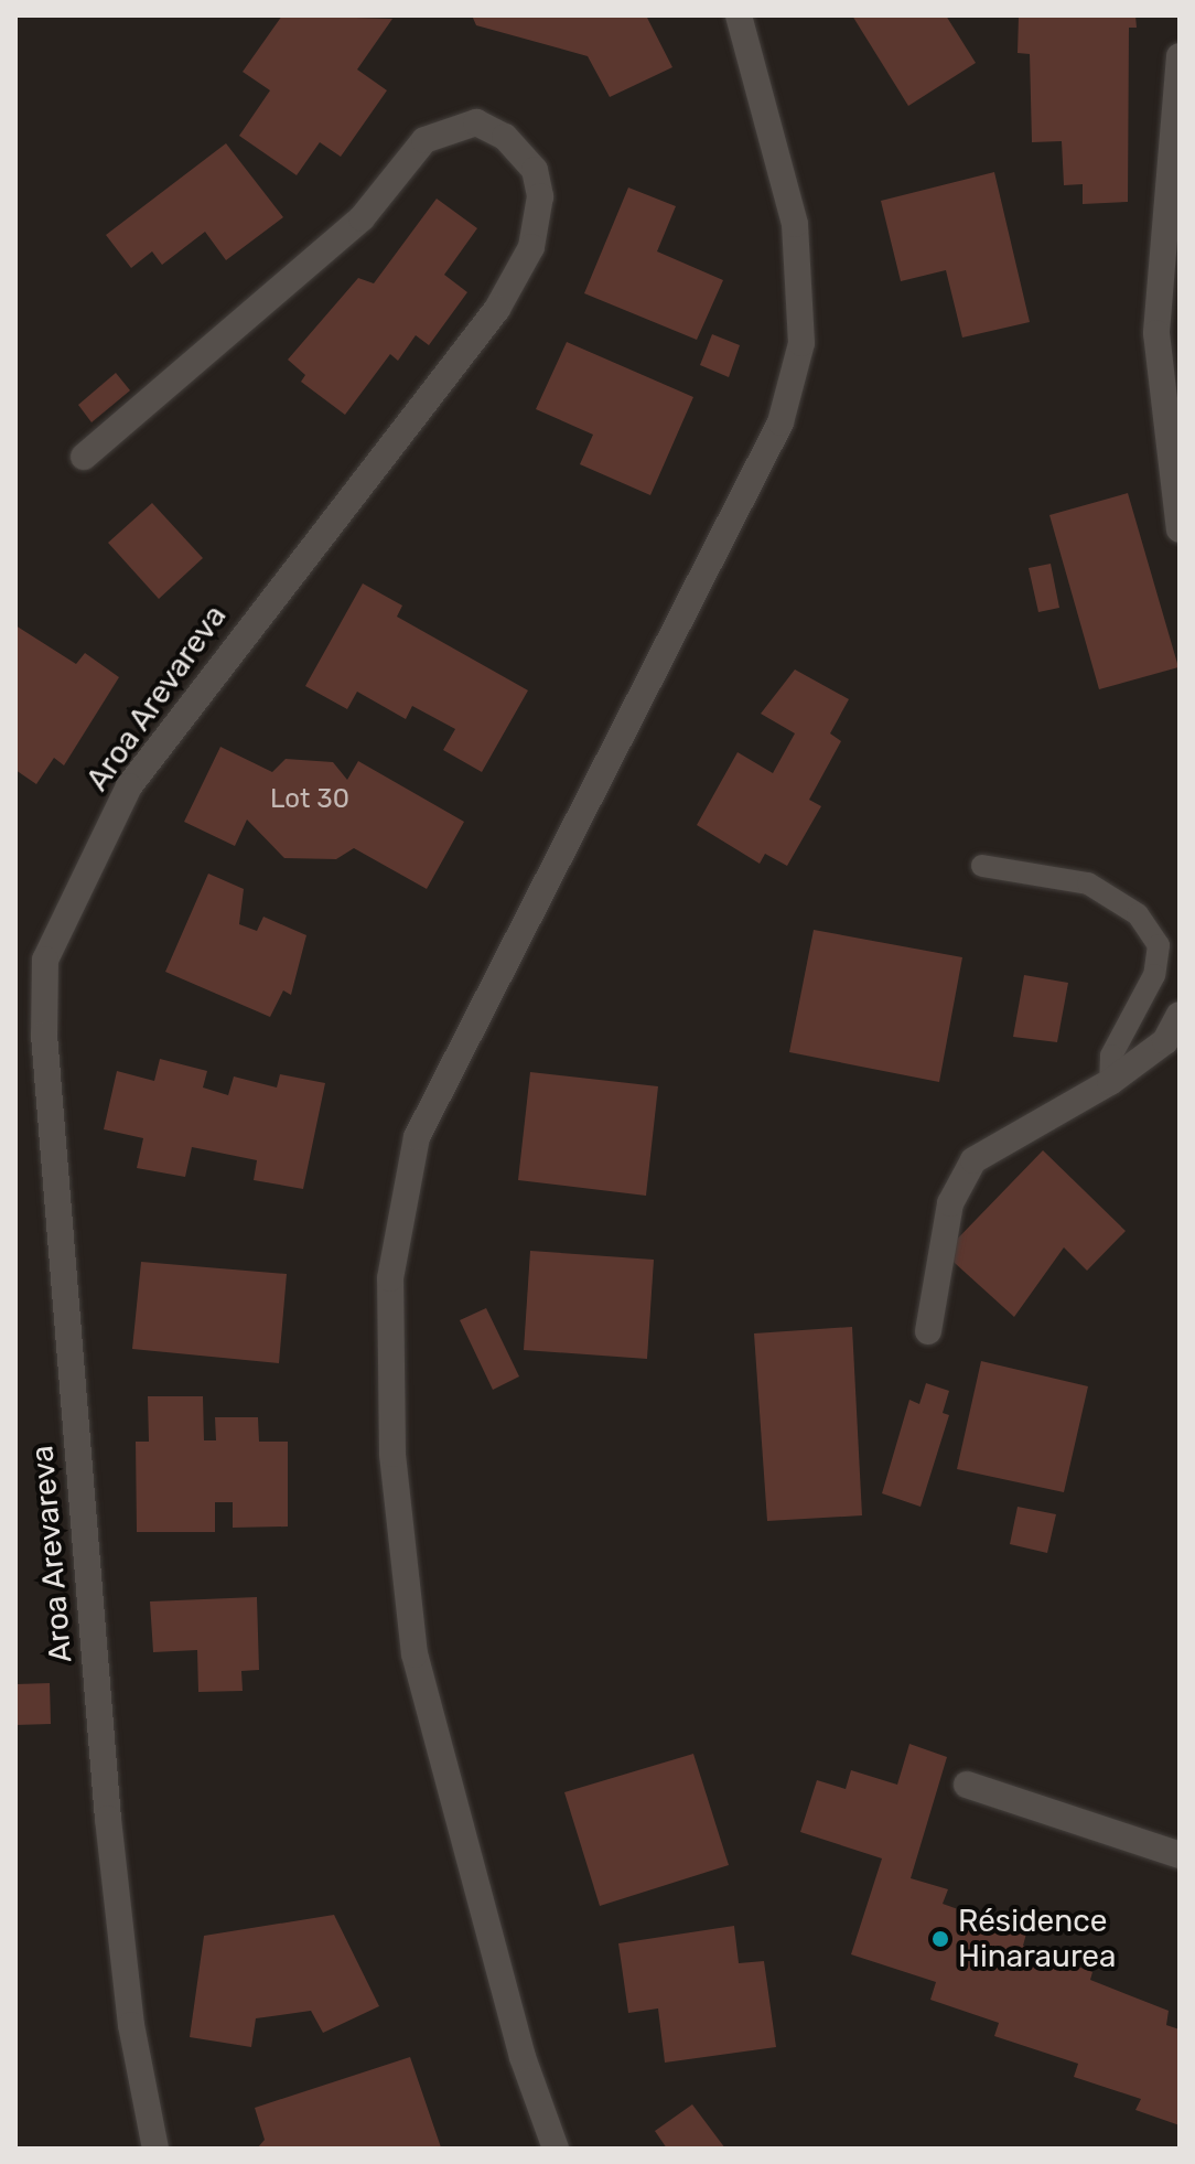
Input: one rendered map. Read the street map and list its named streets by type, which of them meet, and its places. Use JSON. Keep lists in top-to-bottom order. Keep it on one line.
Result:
{"streets":{"street":["Aroa Arevareva"]},"places":["Résidence Hinaraurea"],"house_numbers":["Lot 30"]}
